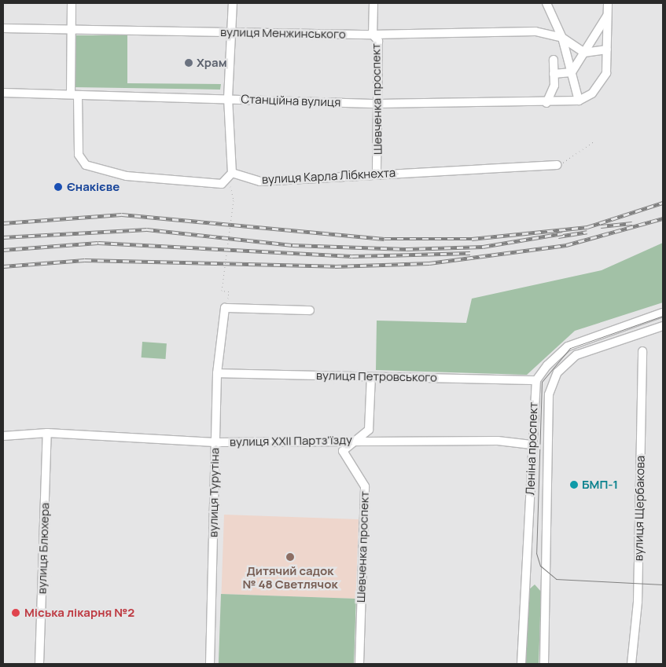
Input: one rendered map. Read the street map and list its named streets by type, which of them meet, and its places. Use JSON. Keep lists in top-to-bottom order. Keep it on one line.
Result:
{"streets":{"street":["вулиця Менжинського","Шевченка проспект","Станційна вулиця","вулиця Карла Лібкнехта","вулиця Петровського","вулиця XXII Партз'їзду","Леніна проспект","вулиця Турутіна","вулиця Щербакова","вулиця Блюхера"]},"crossings":[["вулиця Менжинського","Шевченка проспект"],["Шевченка проспект","Станційна вулиця"],["Шевченка проспект","вулиця Карла Лібкнехта"],["Шевченка проспект","вулиця Петровського"],["Шевченка проспект","вулиця XXII Партз'їзду"],["вулиця Петровського","Леніна проспект"],["вулиця Петровського","вулиця Турутіна"],["вулиця XXII Партз'їзду","Леніна проспект"],["вулиця XXII Партз'їзду","вулиця Турутіна"],["вулиця XXII Партз'їзду","вулиця Блюхера"]],"places":["Храм","Єнакієве","БМП-1","Дитячий садок № 48 Светлячок","Міська лікарня №2"]}
